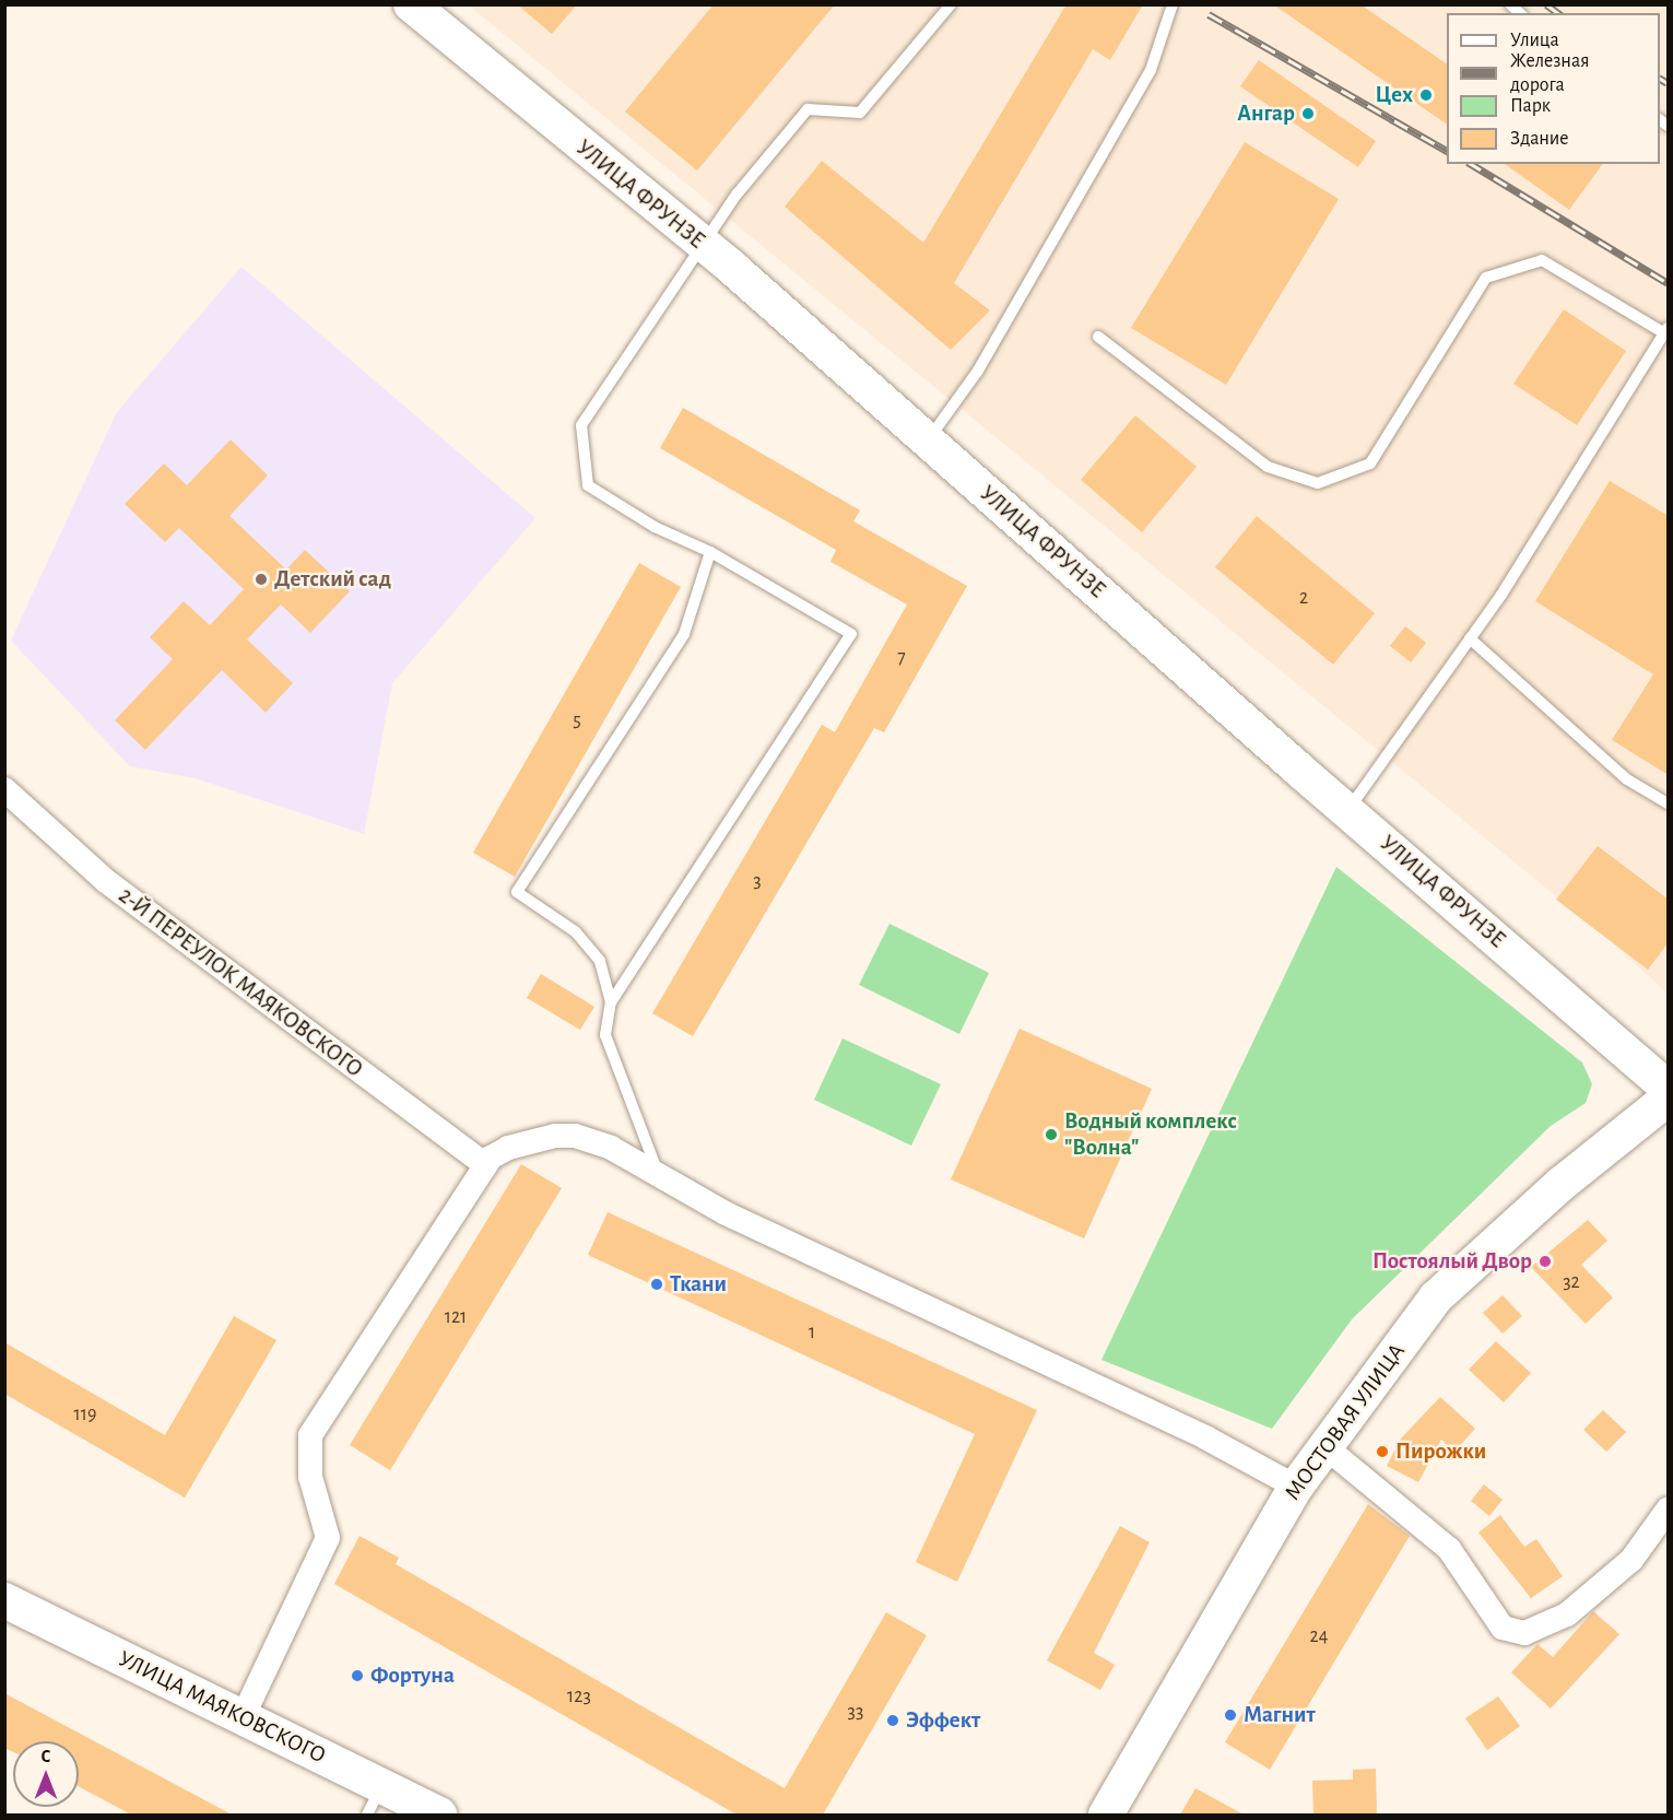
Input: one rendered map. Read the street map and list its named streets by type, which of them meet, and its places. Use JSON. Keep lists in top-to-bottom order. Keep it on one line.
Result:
{"streets":{"street":["УЛИЦА ФРУНЗЕ","2-Й ПЕРЕУЛОК МАЯКОВСКОГО","МОСТОВАЯ УЛИЦА","УЛИЦА МАЯКОВСКОГО"]},"places":["Цех","Ангар","Детский сад","Водный комплекс \"Волна\"","Постоялый Двор","Ткани","Пирожки","Фортуна","Магнит","Эффект"],"house_numbers":["2","7","5","3","32","121","1","119","24","123","33"],"legend":["Улица","Железная дорога","Парк","Здание"],"north":"top"}
